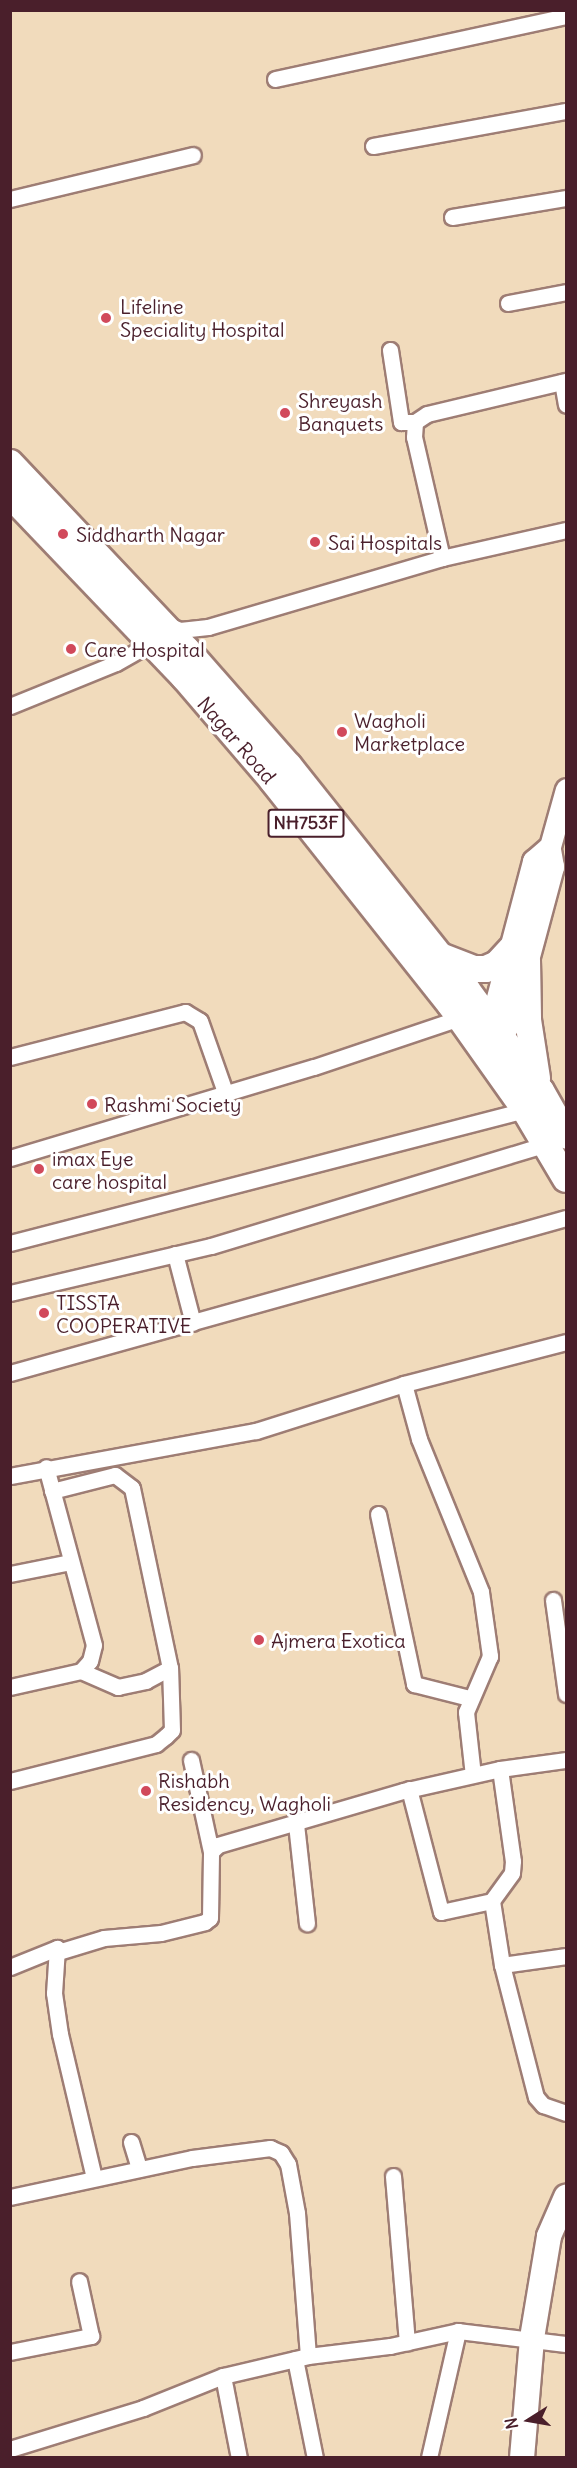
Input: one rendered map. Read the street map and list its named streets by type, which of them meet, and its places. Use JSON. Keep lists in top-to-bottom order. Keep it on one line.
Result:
{"streets":{"highway":["Nagar Road","NH753F"]},"places":["Lifeline Speciality Hospital","Shreyash Banquets","Siddharth Nagar","Sai Hospitals","Care Hospital","Wagholi Marketplace","Rashmi Society","imax Eye care hospital","TISSTA COOPERATIVE","Ajmera Exotica","Rishabh Residency, Wagholi"],"north":"left"}
